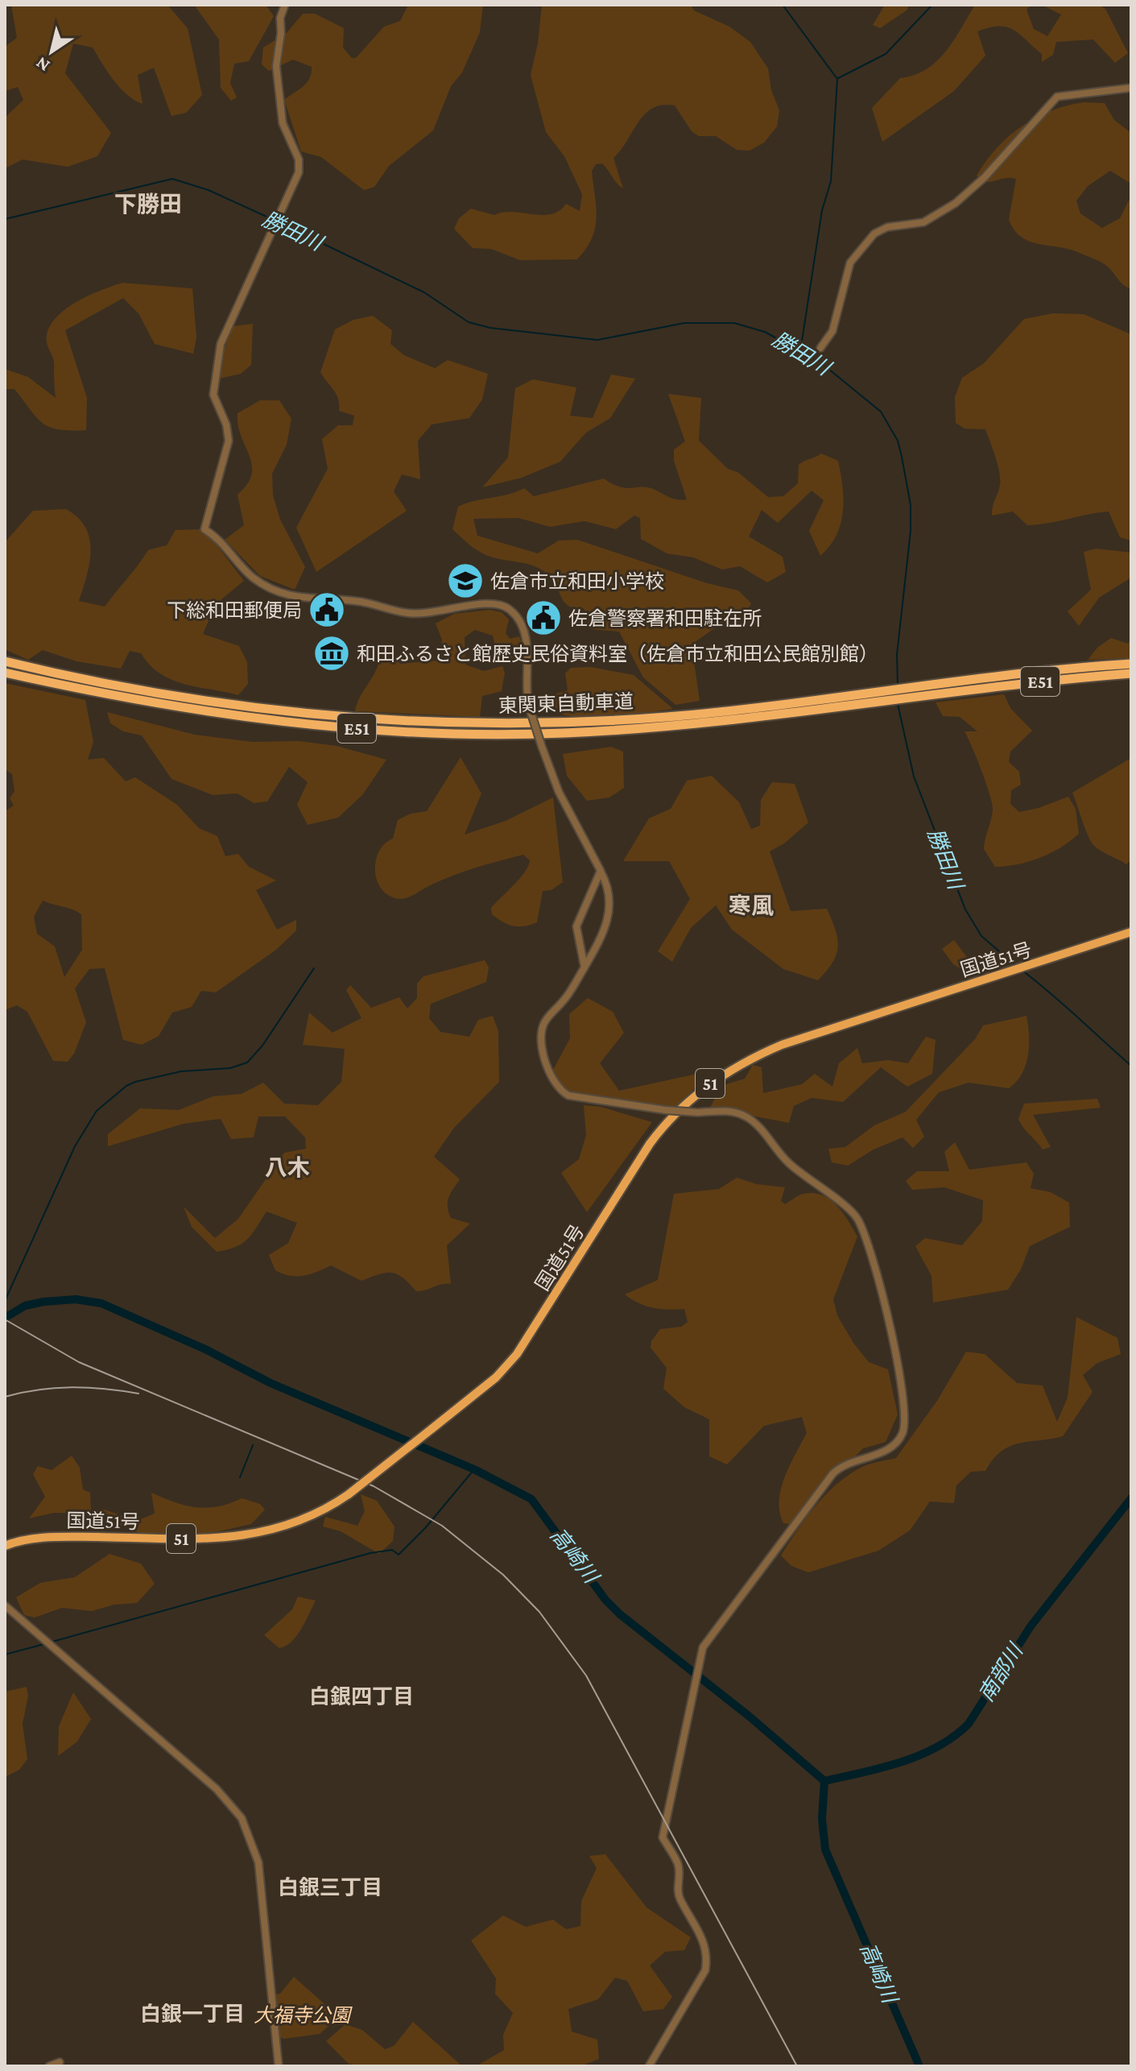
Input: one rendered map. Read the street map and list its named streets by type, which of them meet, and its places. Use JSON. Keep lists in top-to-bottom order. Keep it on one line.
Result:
{"streets":{"highway":["E51","東関東自動車道","国道51号","51"]},"districts":["下勝田","寒風","八木","白銀四丁目","白銀三丁目","白銀一丁目"],"water":["勝田川","高崎川","南部川"],"parks":["大福寺公園"],"places":{"school or university":["佐倉市立和田小学校"],"public building":["下総和田郵便局","佐倉警察署和田駐在所"],"museum":["和田ふるさと館歴史民俗資料室（佐倉市立和田公民館別館）"]},"north":"bottom left"}
